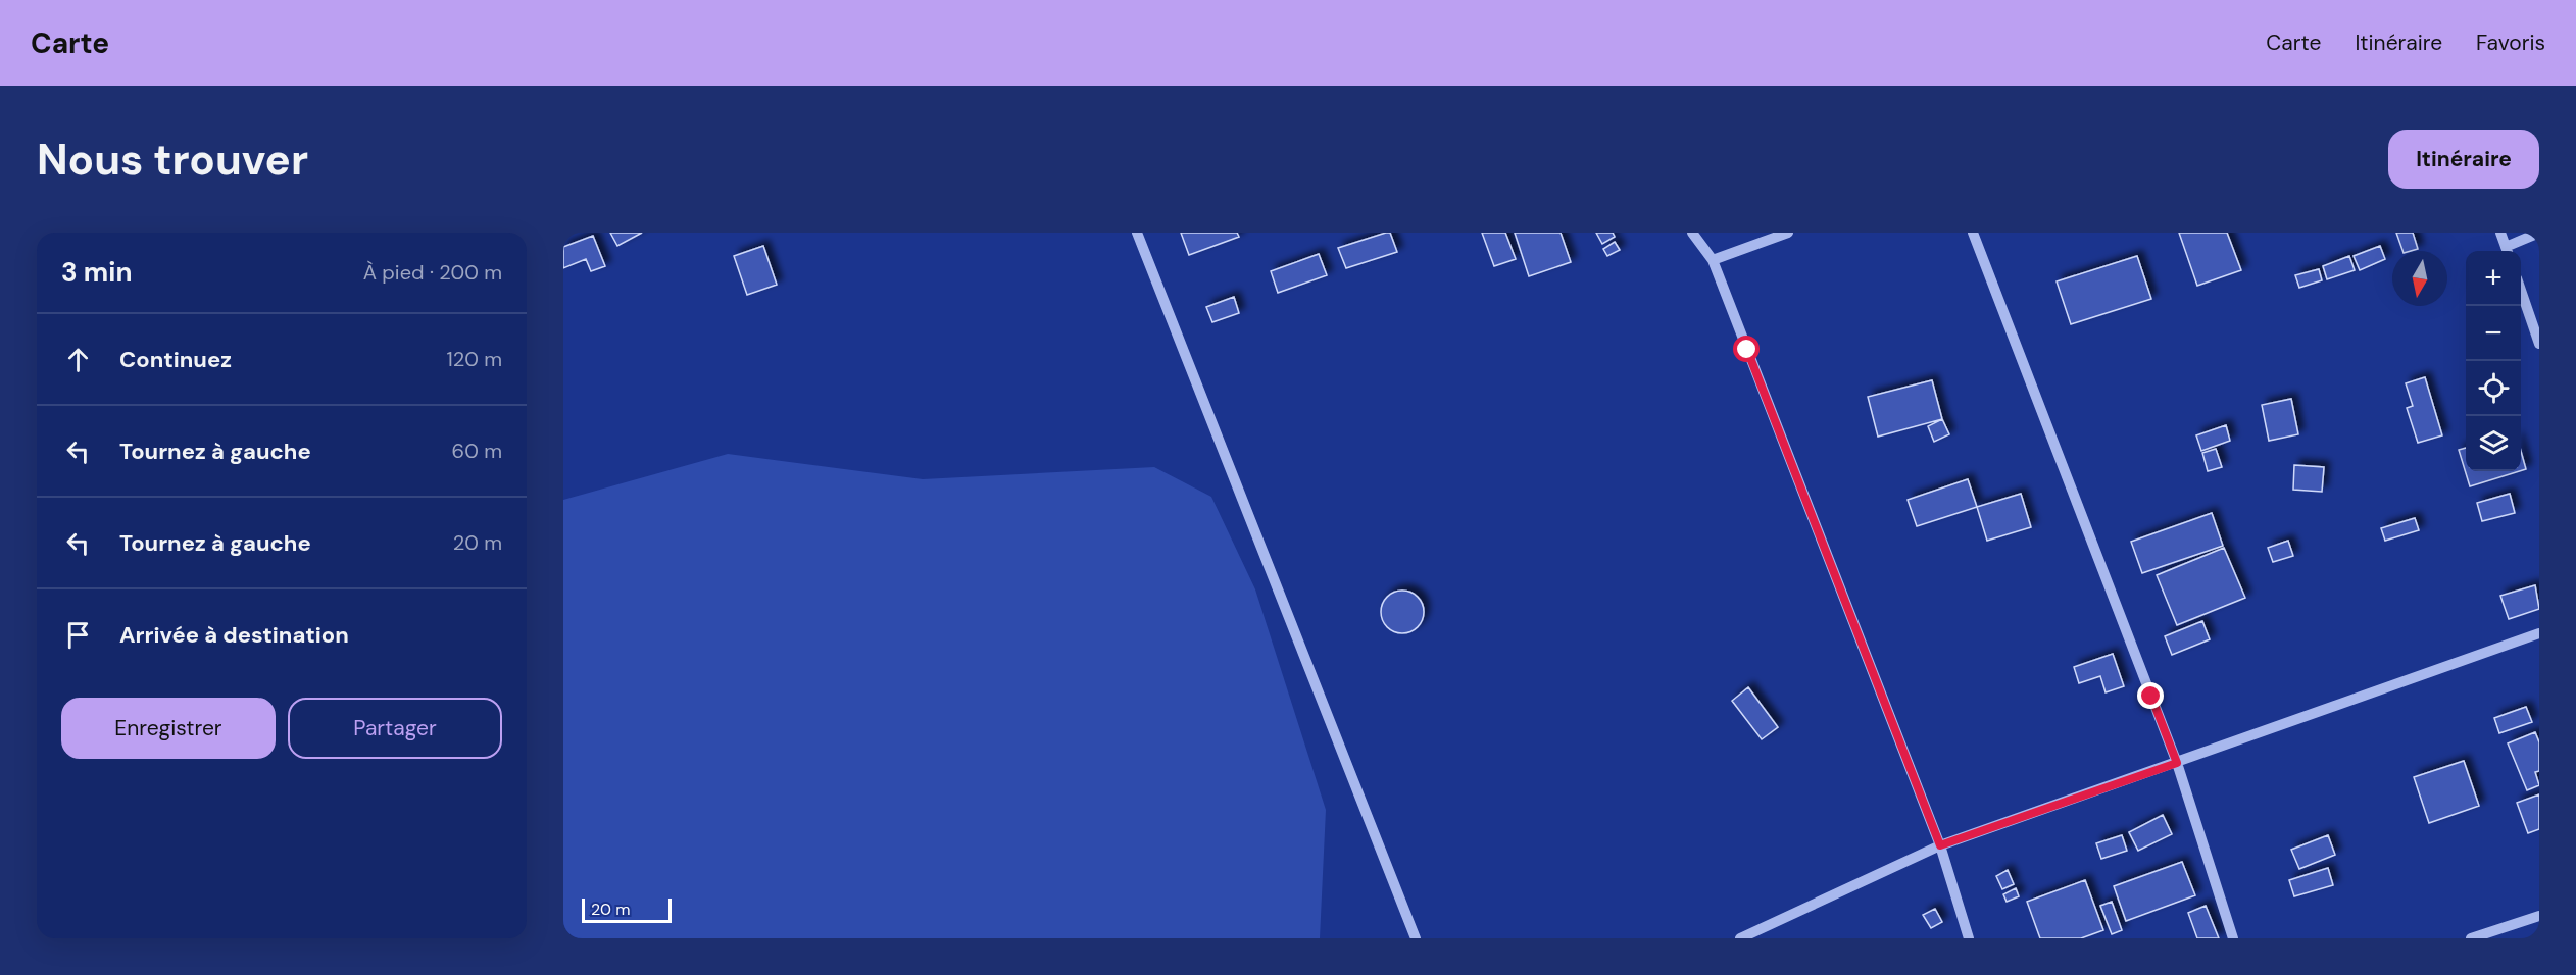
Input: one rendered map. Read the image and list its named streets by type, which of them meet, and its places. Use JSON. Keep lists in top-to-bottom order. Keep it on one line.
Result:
{"scale_bar":"20 m","north":"bottom","page":{"header":"Carte","nav":["Carte","Itinéraire","Favoris"],"buttons":["Itinéraire",["Enregistrer","Partager"]],"title":"Nous trouver","heading":["3 min","À pied · 200 m"],"map_buttons":["+","−"],"list":[["Continuez","120 m"],["Tournez à gauche","60 m"],["Tournez à gauche","20 m"],"Arrivée à destination"],"scale":"20 m"}}
